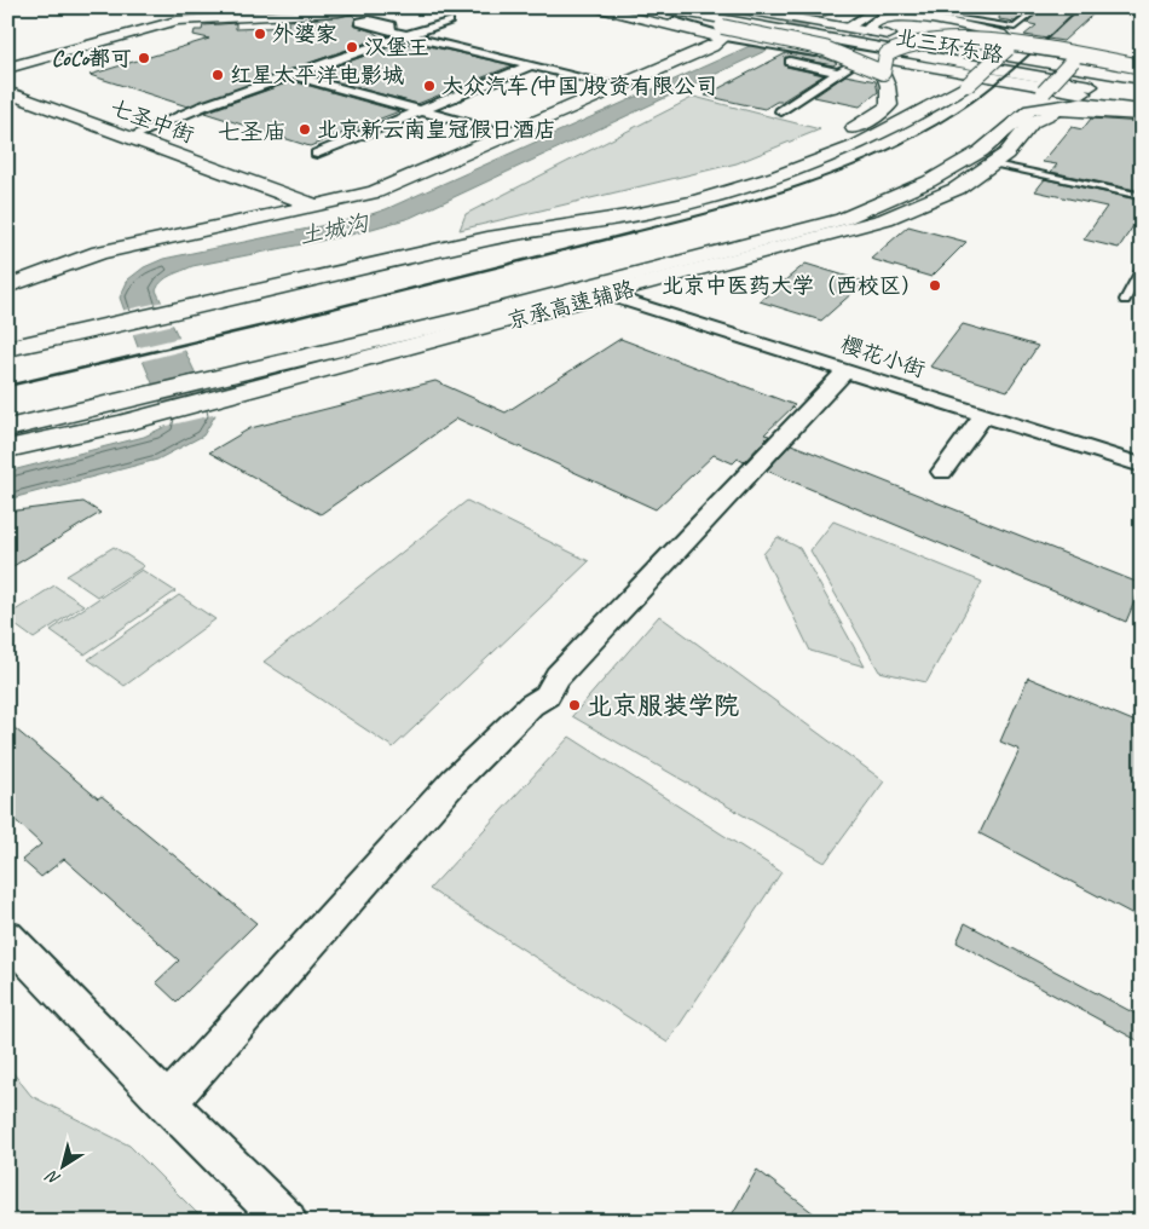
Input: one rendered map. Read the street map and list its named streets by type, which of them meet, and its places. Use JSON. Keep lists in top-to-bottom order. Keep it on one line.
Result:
{"streets":{"main road":["北三环东路","七圣中街","京承高速辅路"],"street":["樱花小街"]},"crossings":[["京承高速辅路","樱花小街"]],"districts":["七圣庙"],"water":["土城沟"],"places":["外婆家","汉堡王","CoCo都可","红星太平洋电影城","大众汽车(中国)投资有限公司","北京新云南皇冠假日酒店","北京中医药大学（西校区）","北京服装学院"],"north":"bottom left"}
